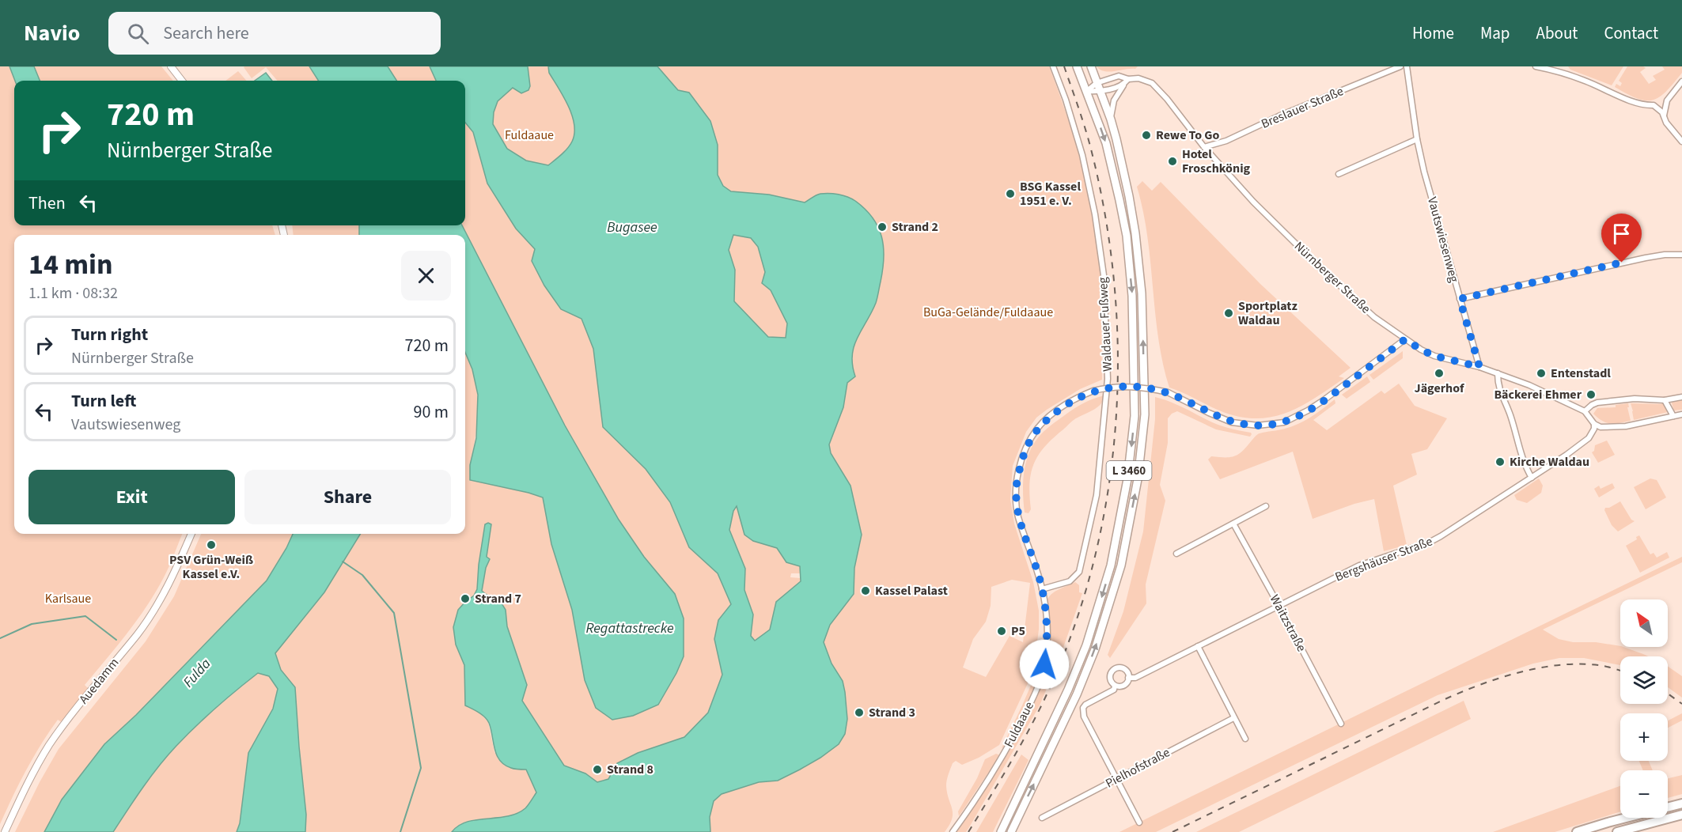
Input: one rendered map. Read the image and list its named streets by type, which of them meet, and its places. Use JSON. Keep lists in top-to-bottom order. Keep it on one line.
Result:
{"streets":{"main road":["L 3460"],"street":["Breslauer Straße","Vautswiesenweg","Nürnberger Straße","Waldauer Fußweg","Bergshäuser Straße","Waitzstraße","Auedamm","Fuldaaue","Pielhofstraße"]},"crossings":[["Breslauer Straße","Nürnberger Straße"],["Vautswiesenweg","Nürnberger Straße"],["Nürnberger Straße","L 3460"],["Nürnberger Straße","Bergshäuser Straße"],["Nürnberger Straße","Fuldaaue"],["Waldauer Fußweg","Fuldaaue"],["Bergshäuser Straße","Waitzstraße"]],"water":["Bugasee","Regattastrecke","Fulda"],"parks":["Fuldaaue","BuGa-Gelände/Fuldaaue","Karlsaue"],"places":["Rewe To Go","Hotel Froschkönig","BSG Kassel 1951 e. V.","Strand 2","Sportplatz Waldau","Jägerhof","Entenstadl","Bäckerei Ehmer","Kirche Waldau","PSV Grün-Weiß Kassel e.V.","Kassel Palast","Strand 7","P5","Strand 3","Strand 8"],"north":"top left","page":{"header":"Navio","search":"Search here","nav":["Home","Map","About","Contact"],"turn":["720 m","Nürnberger Straße"],"then":"Then","heading":["14 min","1.1 km · 08:32"],"list":[{"name":"Turn right","note":"Nürnberger Straße","value":"720 m"},{"name":"Turn left","note":"Vautswiesenweg","value":"90 m"}],"buttons":["Exit","Share"],"map_buttons":["+","−"]}}
